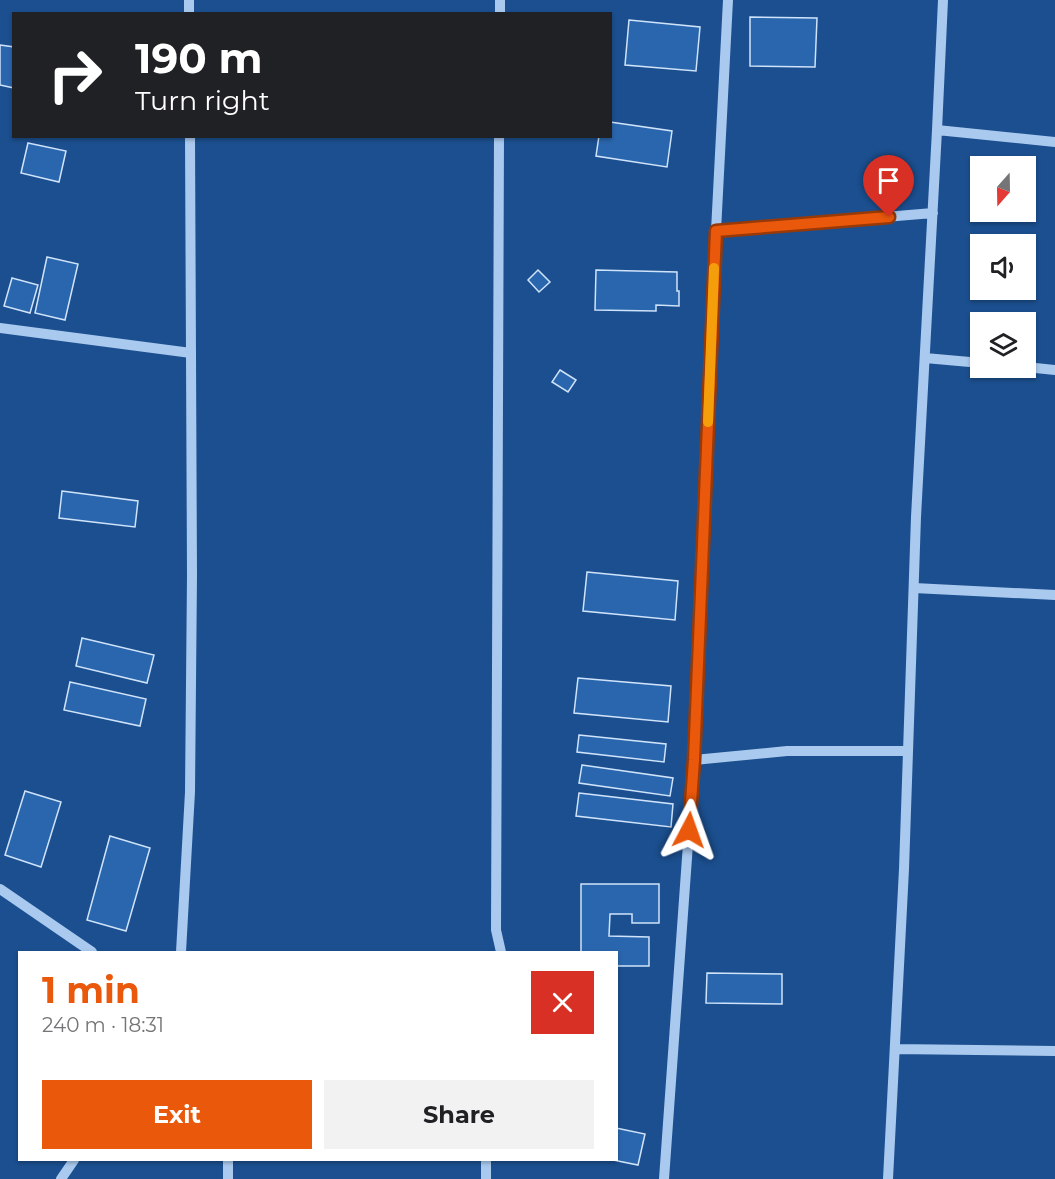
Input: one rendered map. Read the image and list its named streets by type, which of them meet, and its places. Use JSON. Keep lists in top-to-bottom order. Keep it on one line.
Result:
{"north":"bottom","page":{"turn":["190 m","Turn right"],"heading":["1 min","240 m · 18:31"],"buttons":["Exit","Share"]}}
